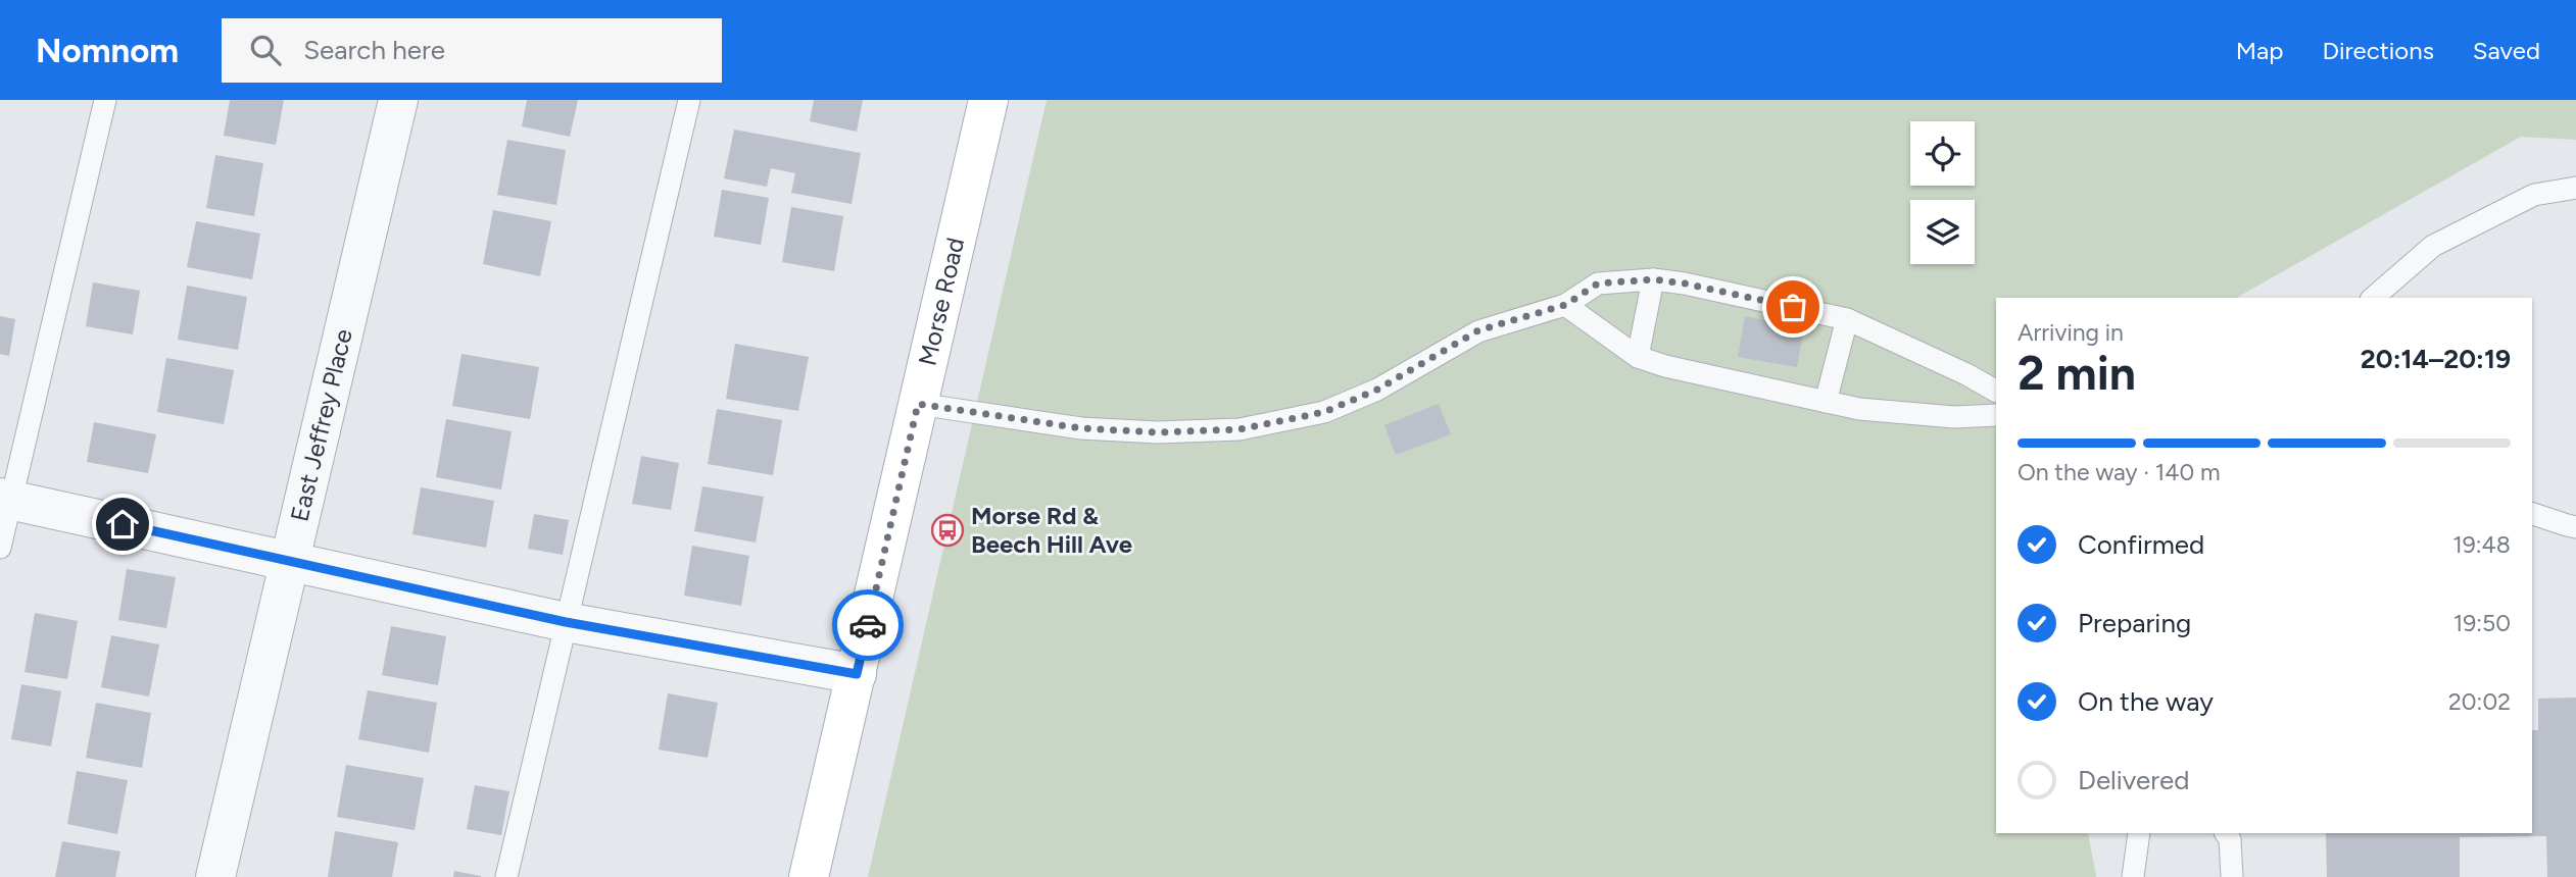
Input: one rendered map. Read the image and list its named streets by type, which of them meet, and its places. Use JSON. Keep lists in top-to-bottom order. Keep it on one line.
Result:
{"streets":{"main road":["Morse Road"],"street":["East Jeffrey Place"]},"places":{"bus stop":["Morse Rd & Beech Hill Ave"]},"page":{"header":"Nomnom","search":"Search here","nav":["Map","Directions","Saved"],"heading":["2 min","Arriving in","20:14–20:19"],"bar":"On the way · 140 m","list":[["Confirmed","19:48"],["Preparing","19:50"],["On the way","20:02"],"Delivered"]}}
